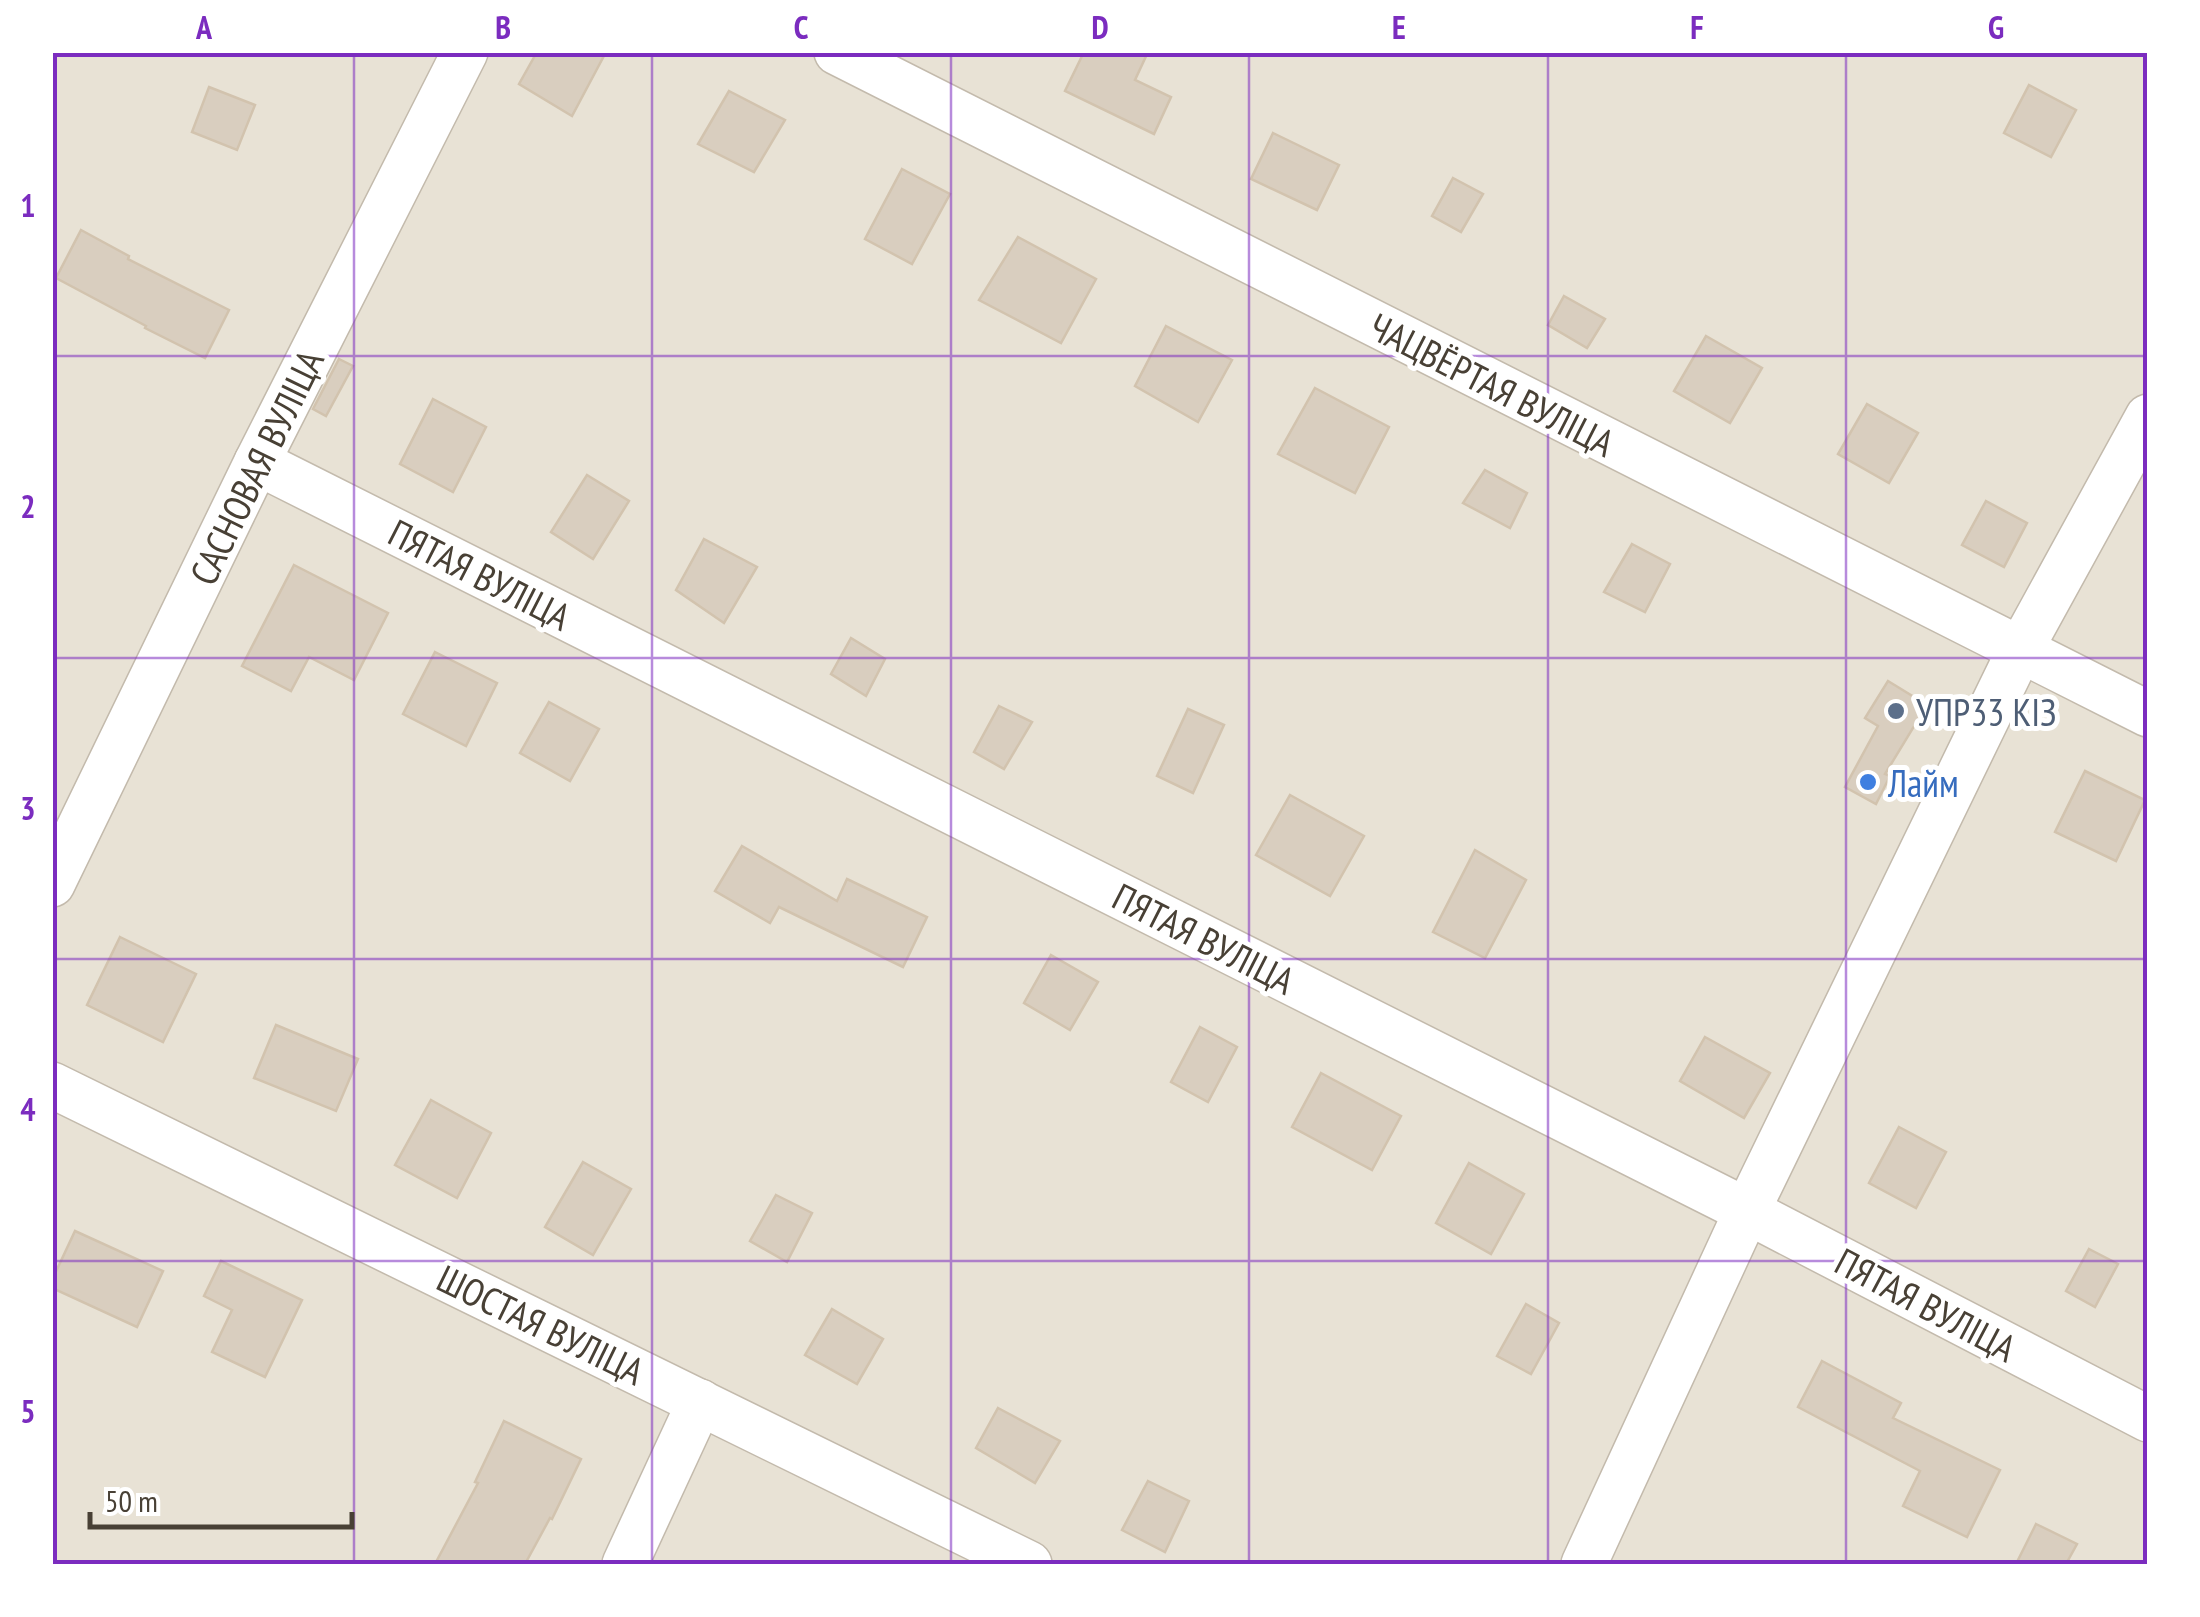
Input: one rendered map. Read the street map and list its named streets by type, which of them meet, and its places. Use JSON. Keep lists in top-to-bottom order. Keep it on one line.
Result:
{"streets":{"street":["ЧАЦВЁРТАЯ ВУЛІЦА","САСНОВАЯ ВУЛІЦА","ПЯТАЯ ВУЛІЦА","ШОСТАЯ ВУЛІЦА"]},"crossings":[["САСНОВАЯ ВУЛІЦА","ПЯТАЯ ВУЛІЦА"]],"places":["УПР33 КІЗ","Лайм"],"scale_bar":"50 m","grid":{"columns":["A","B","C","D","E","F","G"],"rows":["1","2","3","4","5"]}}
